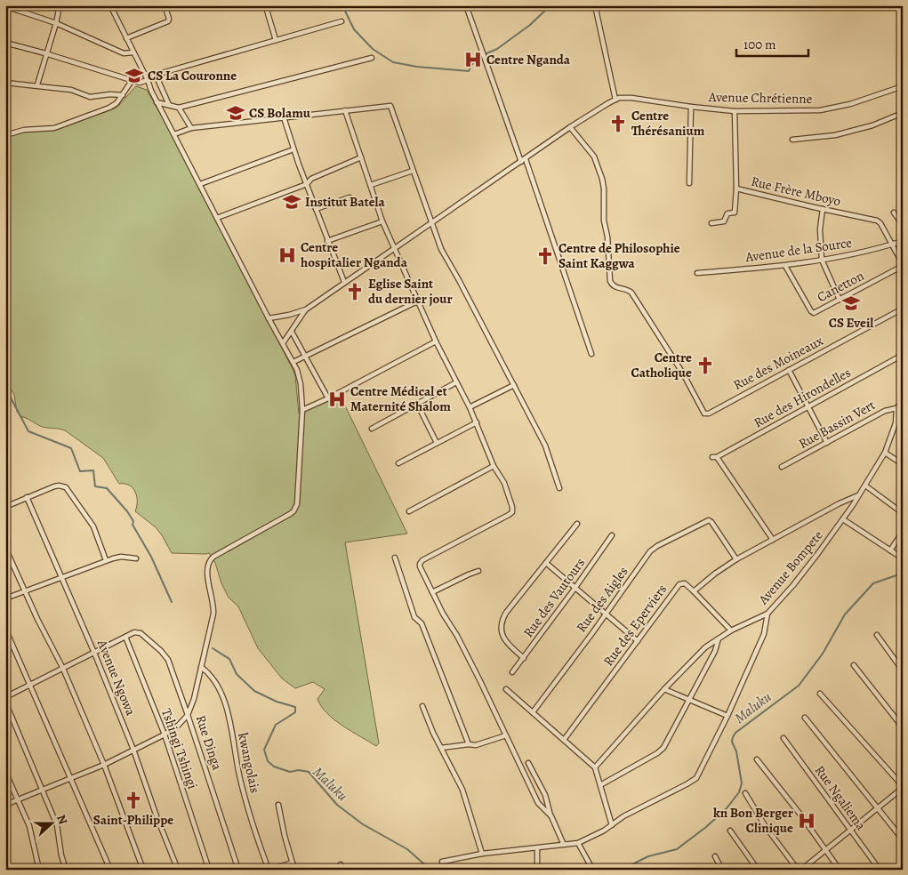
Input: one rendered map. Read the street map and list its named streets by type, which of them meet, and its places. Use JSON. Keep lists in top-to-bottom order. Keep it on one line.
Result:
{"streets":{"street":["Avenue Chrétienne","Rue Frère Mboyo","Avenue de la Source","Canetton","Rue des Moineaux","Rue des Hirondelles","Rue Bassin Vert","Avenue Bompete","Rue des Vautours","Rue des Aigles","Rue des Eperviers","Avenue Ngowa","Rue Dinga","Tshingi Tshingi","kwangolais","Rue Ngaliema"]},"crossings":[["Avenue Chrétienne","Rue Frère Mboyo"],["Rue Frère Mboyo","Avenue de la Source"],["Rue Frère Mboyo","Canetton"],["Avenue de la Source","Canetton"],["Rue Bassin Vert","Avenue Bompete"],["Rue Dinga","Tshingi Tshingi"]],"water":["Maluku"],"places":{"hospital":["Centre Nganda","Centre hospitalier Nganda","Centre Médical et Maternité Shalom","kn Bon Berger Clinique"],"school or university":["CS La Couronne","CS Bolamu","Institut Batela","CS Eveil"],"church":["Centre Thérésanium","Centre de Philosophie Saint Kaggwa","Eglise Saint du dernier jour","Centre Catholique","Saint-Philippe"]},"scale_bar":"100 m","north":"right"}
